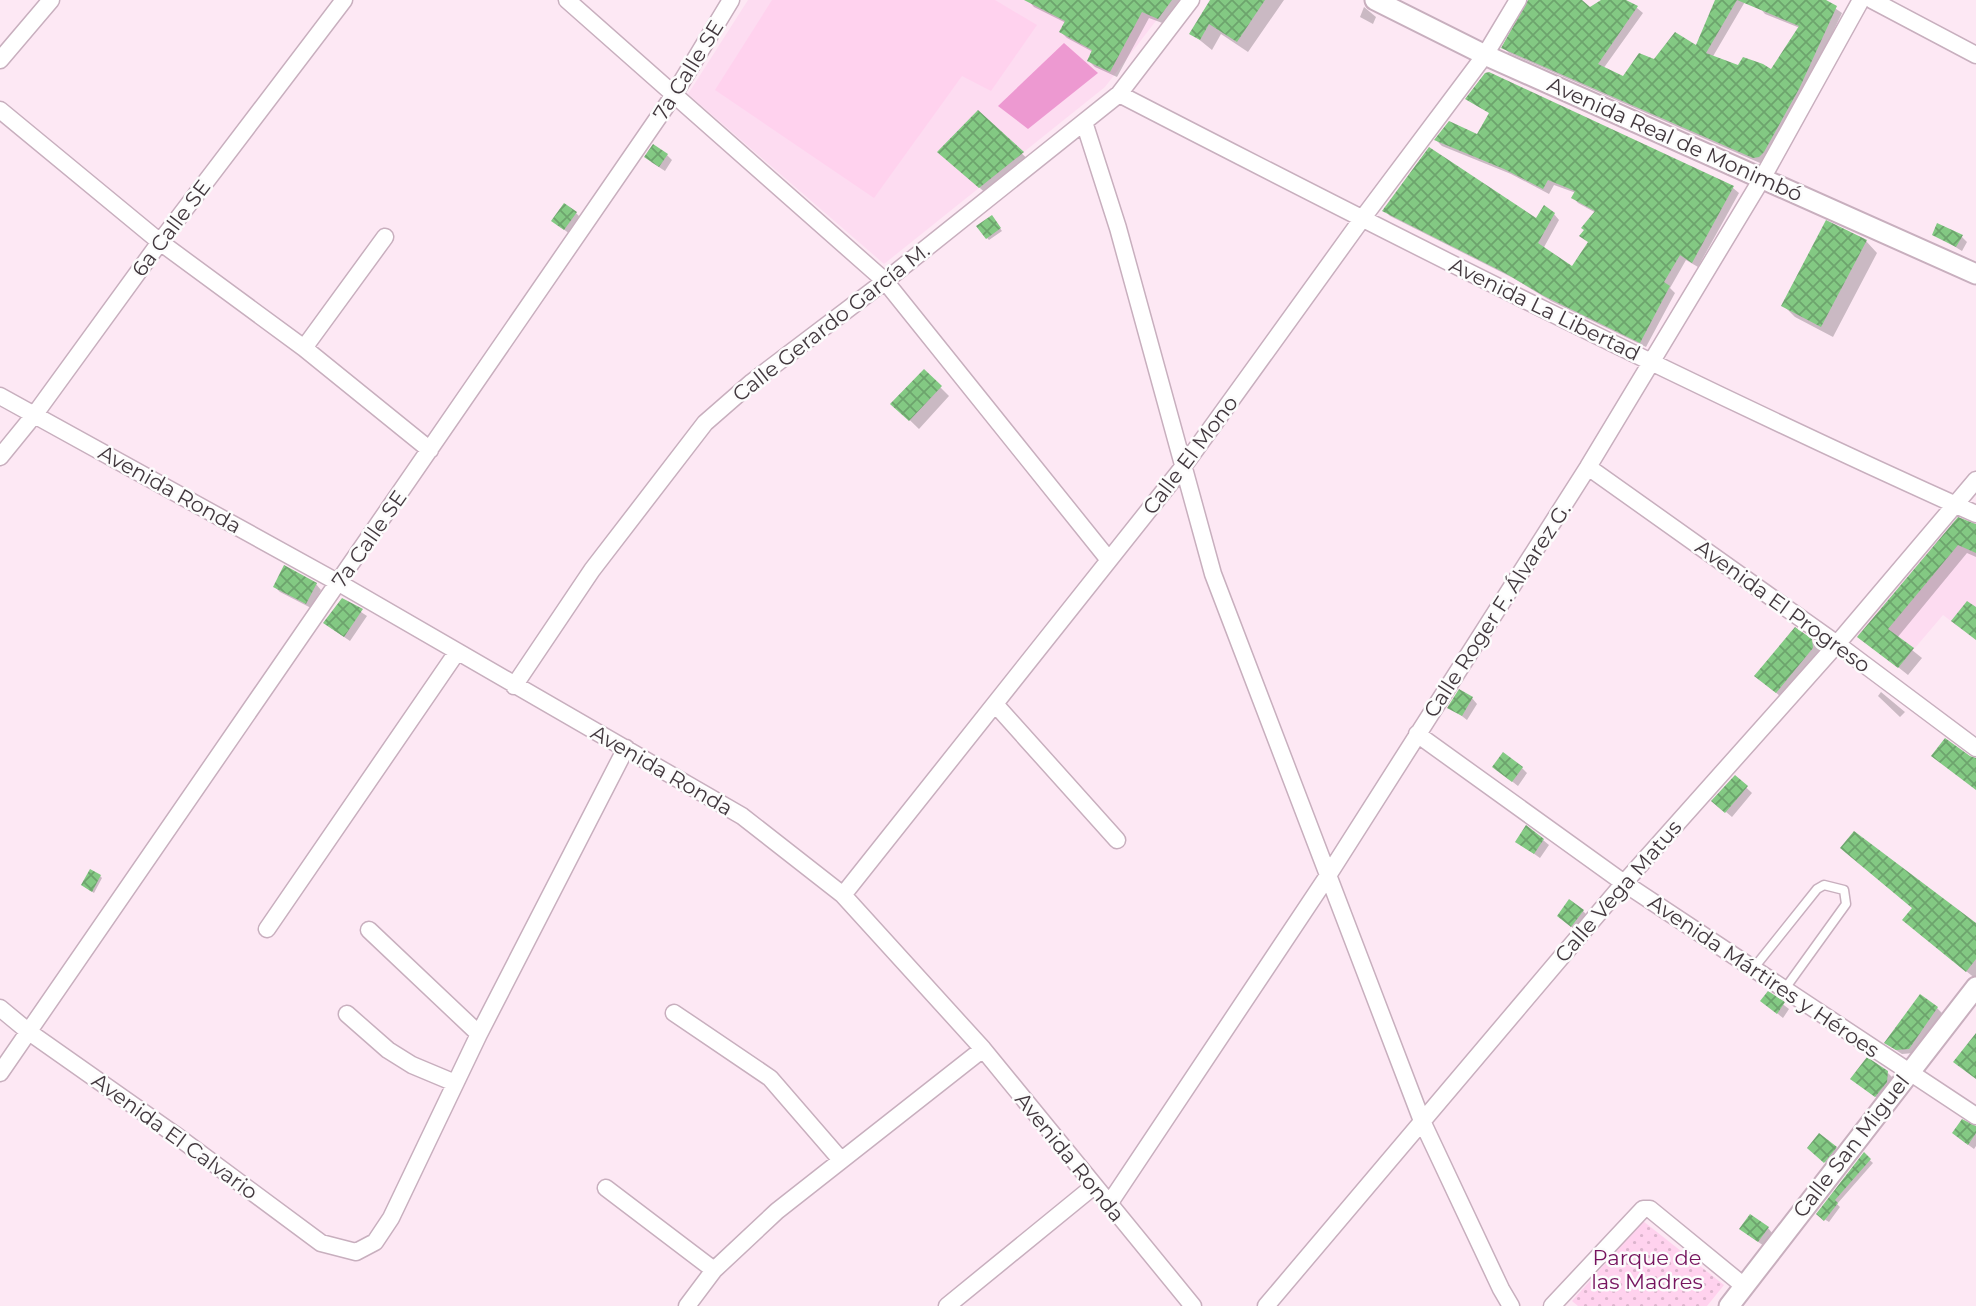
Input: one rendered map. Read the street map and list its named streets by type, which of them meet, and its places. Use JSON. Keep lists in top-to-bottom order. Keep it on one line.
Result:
{"streets":{"street":["7a Calle SE","Avenida Real de Monimbó","6a Calle SE","Avenida La Libertad","Calle Gerardo García M.","Calle El Mono","Avenida Ronda","Avenida El Progreso","Calle Roger F. Álvarez G.","Calle Vega Matus","Avenida Mártires y Héroes","Avenida El Calvario","Calle San Miguel"]},"crossings":[["7a Calle SE","Avenida Ronda"],["7a Calle SE","Avenida El Calvario"],["Avenida Real de Monimbó","Calle El Mono"],["Avenida Real de Monimbó","Calle Roger F. Álvarez G."],["6a Calle SE","Avenida Ronda"],["Avenida La Libertad","Calle Gerardo García M."],["Avenida La Libertad","Calle El Mono"],["Avenida La Libertad","Calle Roger F. Álvarez G."],["Avenida La Libertad","Calle Vega Matus"],["Calle Gerardo García M.","Avenida Ronda"],["Calle El Mono","Avenida Ronda"],["Avenida Ronda","Calle Roger F. Álvarez G."],["Avenida El Progreso","Calle Roger F. Álvarez G."],["Avenida El Progreso","Calle Vega Matus"],["Calle Roger F. Álvarez G.","Avenida Mártires y Héroes"],["Calle Vega Matus","Avenida Mártires y Héroes"],["Avenida Mártires y Héroes","Calle San Miguel"]],"parks":["Parque de las Madres"]}
